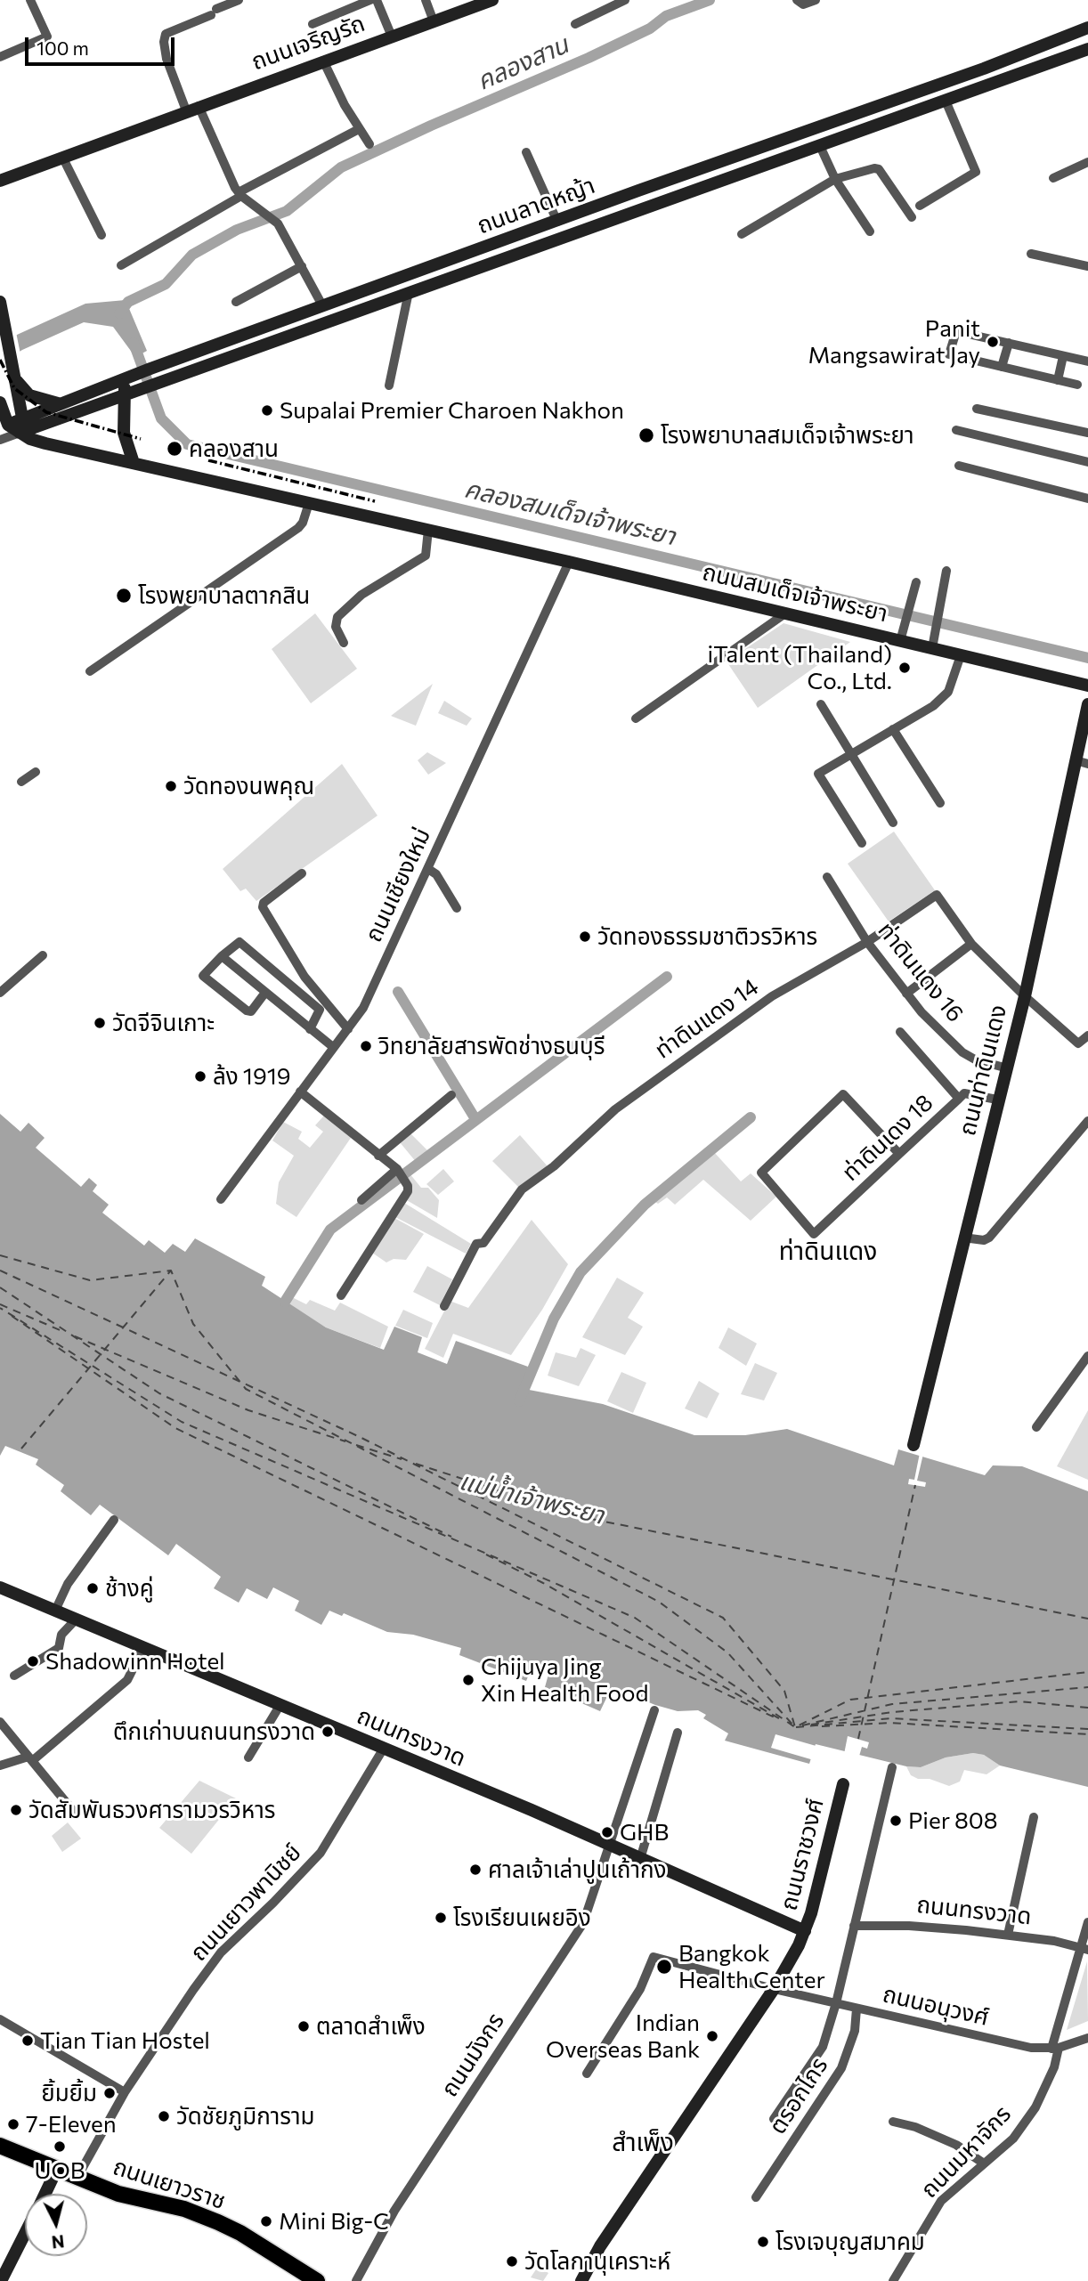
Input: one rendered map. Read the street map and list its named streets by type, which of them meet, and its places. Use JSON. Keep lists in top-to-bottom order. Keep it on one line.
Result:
{"streets":{"main road":["ถนนเจริญรัถ","ถนนลาดหญ้า","ถนนสมเด็จเจ้าพระยา","ถนนท่าดินแดง","ถนนทรงวาด","ถนนราชวงศ์","ถนนเยาวราช"],"street":["ถนนเชียงใหม่","ท่าดินแดง 16","ท่าดินแดง 14","ท่าดินเดง 18","ถนนเยาวพานิชย์","ถนนอนุวงศ์","ถนนมังกร","ตรอกไกร","ถนนมหาจักร"]},"crossings":[["ถนนลาดหญ้า","ถนนสมเด็จเจ้าพระยา"],["ถนนสมเด็จเจ้าพระยา","ถนนเชียงใหม่"],["ท่าดินแดง 16","ท่าดินแดง 14"],["ท่าดินแดง 16","ถนนท่าดินแดง"],["ท่าดินแดง 14","ถนนท่าดินแดง"],["ถนนท่าดินแดง","ท่าดินเดง 18"],["ถนนทรงวาด","ถนนราชวงศ์"],["ถนนทรงวาด","ถนนเยาวพานิชย์"],["ถนนทรงวาด","ถนนมังกร"],["ถนนทรงวาด","ถนนมหาจักร"],["ถนนราชวงศ์","ถนนอนุวงศ์"],["ถนนเยาวพานิชย์","ถนนเยาวราช"],["ถนนอนุวงศ์","ตรอกไกร"],["ถนนอนุวงศ์","ถนนมหาจักร"]],"districts":["ท่าดินแดง","สำเพ็ง"],"water":["คลองสาน","คลองสมเด็จเจ้าพระยา","แม่น้ำเจ้าพระยา"],"places":["Panit Mangsawirat Jay","Supalai Premier Charoen Nakhon","โรงพยาบาลสมเด็จเจ้าพระยา","คลองสาน","โรงพยาบาลตากสิน","iTalent (Thailand) Co., Ltd.","วัดทองนพคุณ","วัดทองธรรมชาติวรวิหาร","วัดจีจินเกาะ","วิทยาลัยสารพัดช่างธนบุรี","ล้ง 1919","ช้างคู่","Shadowinn Hotel","Chijuya Jing Xin Health Food","ตึกเก่าบนถนนทรงวาด","วัดสัมพันธวงศารามวรวิหาร","Pier 808","GHB","ศาลเจ้าเล่าปูนเถ้ากง","โรงเรียนเผยอิง","Bangkok Health Center","ตลาดสำเพ็ง","Indian Overseas Bank","Tian Tian Hostel","ยิ้มยิ้ม","วัดชัยภูมิการาม","7-Eleven","UOB","Mini Big-C","โรงเจบุญสมาคม","วัดโลกานุเคราะห์"],"scale_bar":"100 m","north":"bottom"}
